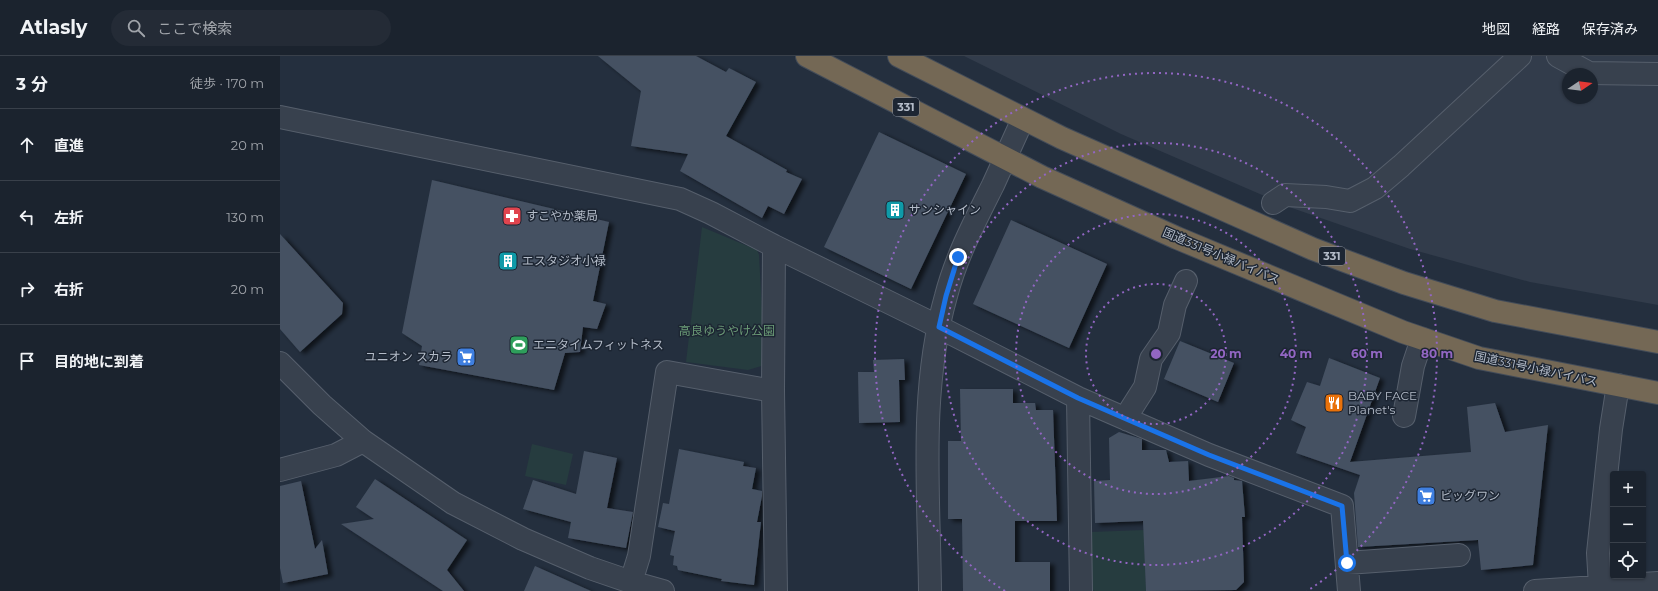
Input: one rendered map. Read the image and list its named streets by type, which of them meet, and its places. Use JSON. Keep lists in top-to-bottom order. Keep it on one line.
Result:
{"streets":{"highway":["331","国道331号小禄バイパス"]},"parks":["高良ゆうやけ公園"],"places":{"building":["サンシャイン","エスタジオ小禄"],"pharmacy":["すこやか薬局"],"sports":["エニタイムフィットネス"],"supermarket":["ユニオン スカラ","ビッグワン"],"restaurant":["BABY FACE Planet's"]},"north":"right","page":{"header":"Atlasly","search":"ここで検索","nav":["地図","経路","保存済み"],"heading":["3 分","徒歩 · 170 m"],"list":[["直進","20 m"],["左折","130 m"],["右折","20 m"],"目的地に到着"],"map_buttons":["+","−"]},"rings":["20 m","40 m","60 m","80 m"]}
